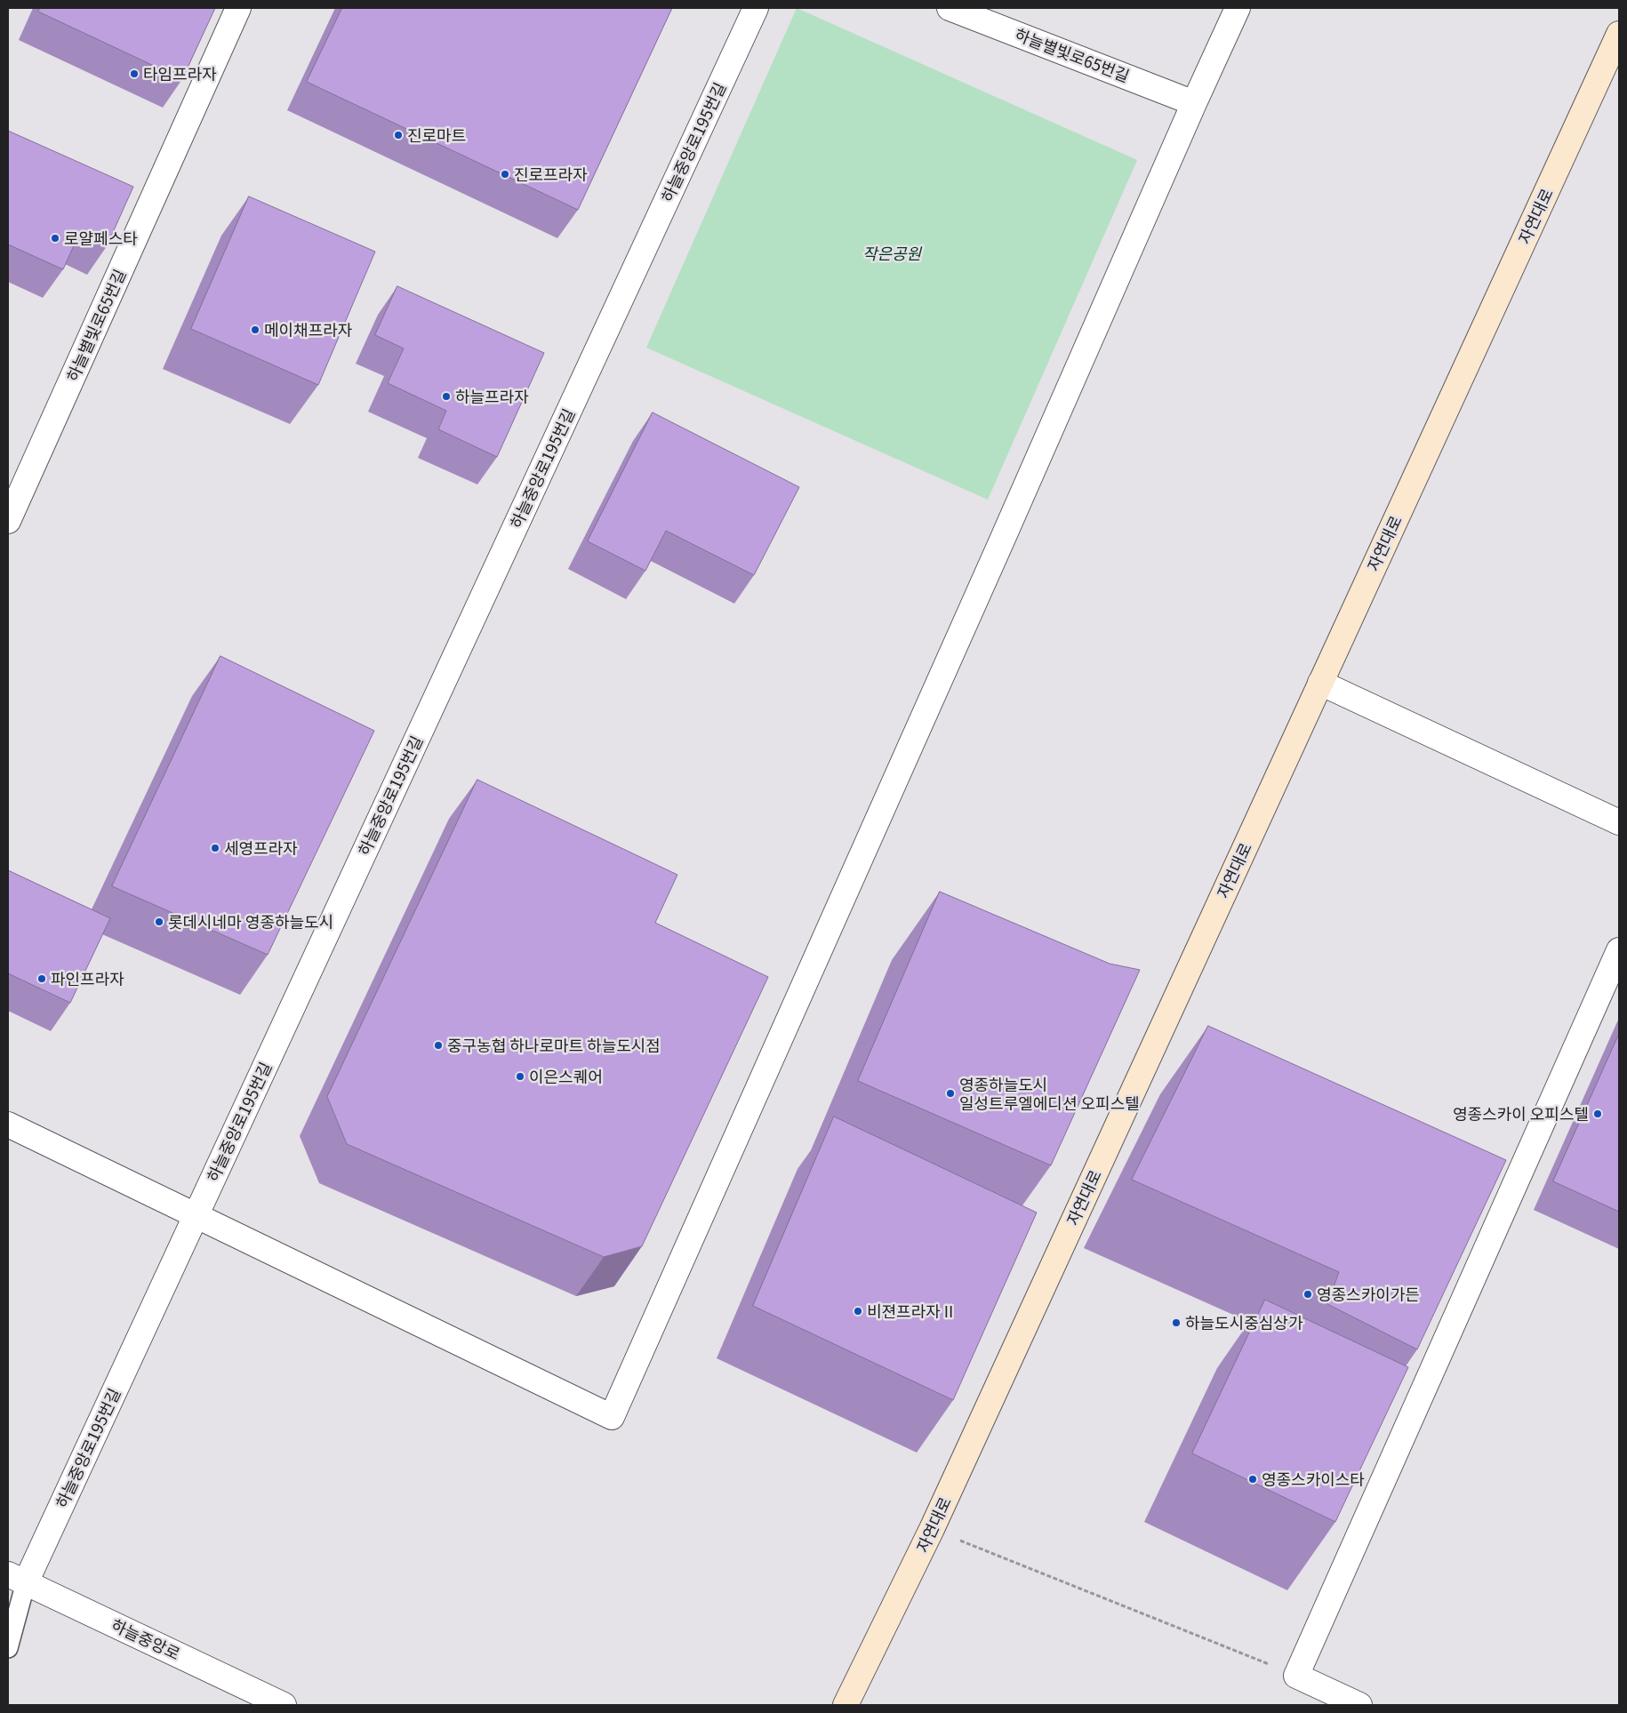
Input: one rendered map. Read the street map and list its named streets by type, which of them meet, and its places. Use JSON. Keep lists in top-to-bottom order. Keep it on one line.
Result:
{"streets":{"main road":["자연대로"],"street":["하늘별빛로65번길","하늘중앙로195번길","하늘중앙로"]},"crossings":[["하늘중앙로195번길","하늘중앙로"]],"parks":["작은공원"],"places":["타임프라자","진로마트","진로프라자","로얄페스타","메이채프라자","하늘프라자","세영프라자","롯데시네마 영종하늘도시","파인프라자","중구농협 하나로마트 하늘도시점","이은스퀘어","영종하늘도시 일성트루엘에디션 오피스텔","영종스카이 오피스텔","영종스카이가든","비젼프라자 II","하늘도시중심상가","영종스카이스타"]}
